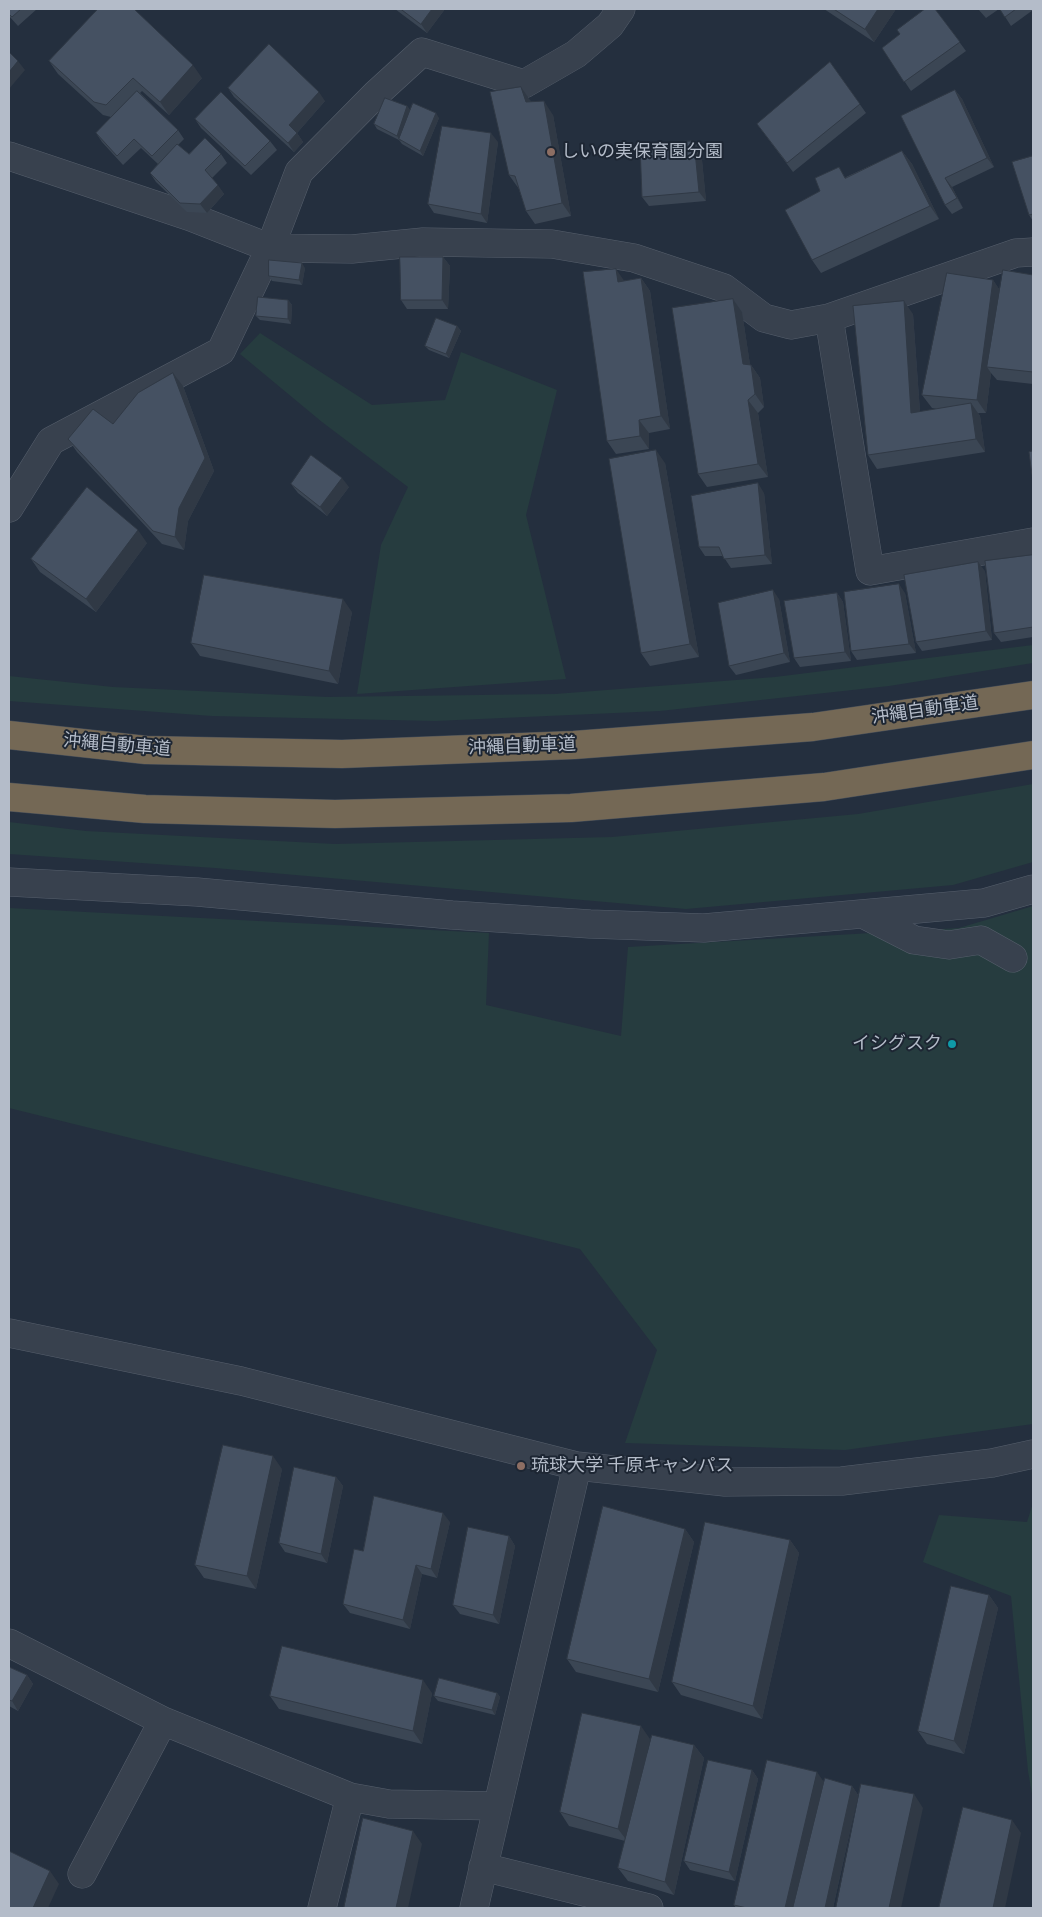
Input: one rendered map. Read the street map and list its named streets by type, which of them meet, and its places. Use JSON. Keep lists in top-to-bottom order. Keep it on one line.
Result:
{"streets":{"highway":["沖縄自動車道"]},"places":["しいの実保育園分園","イシグスク","琉球大学 千原キャンパス"]}
